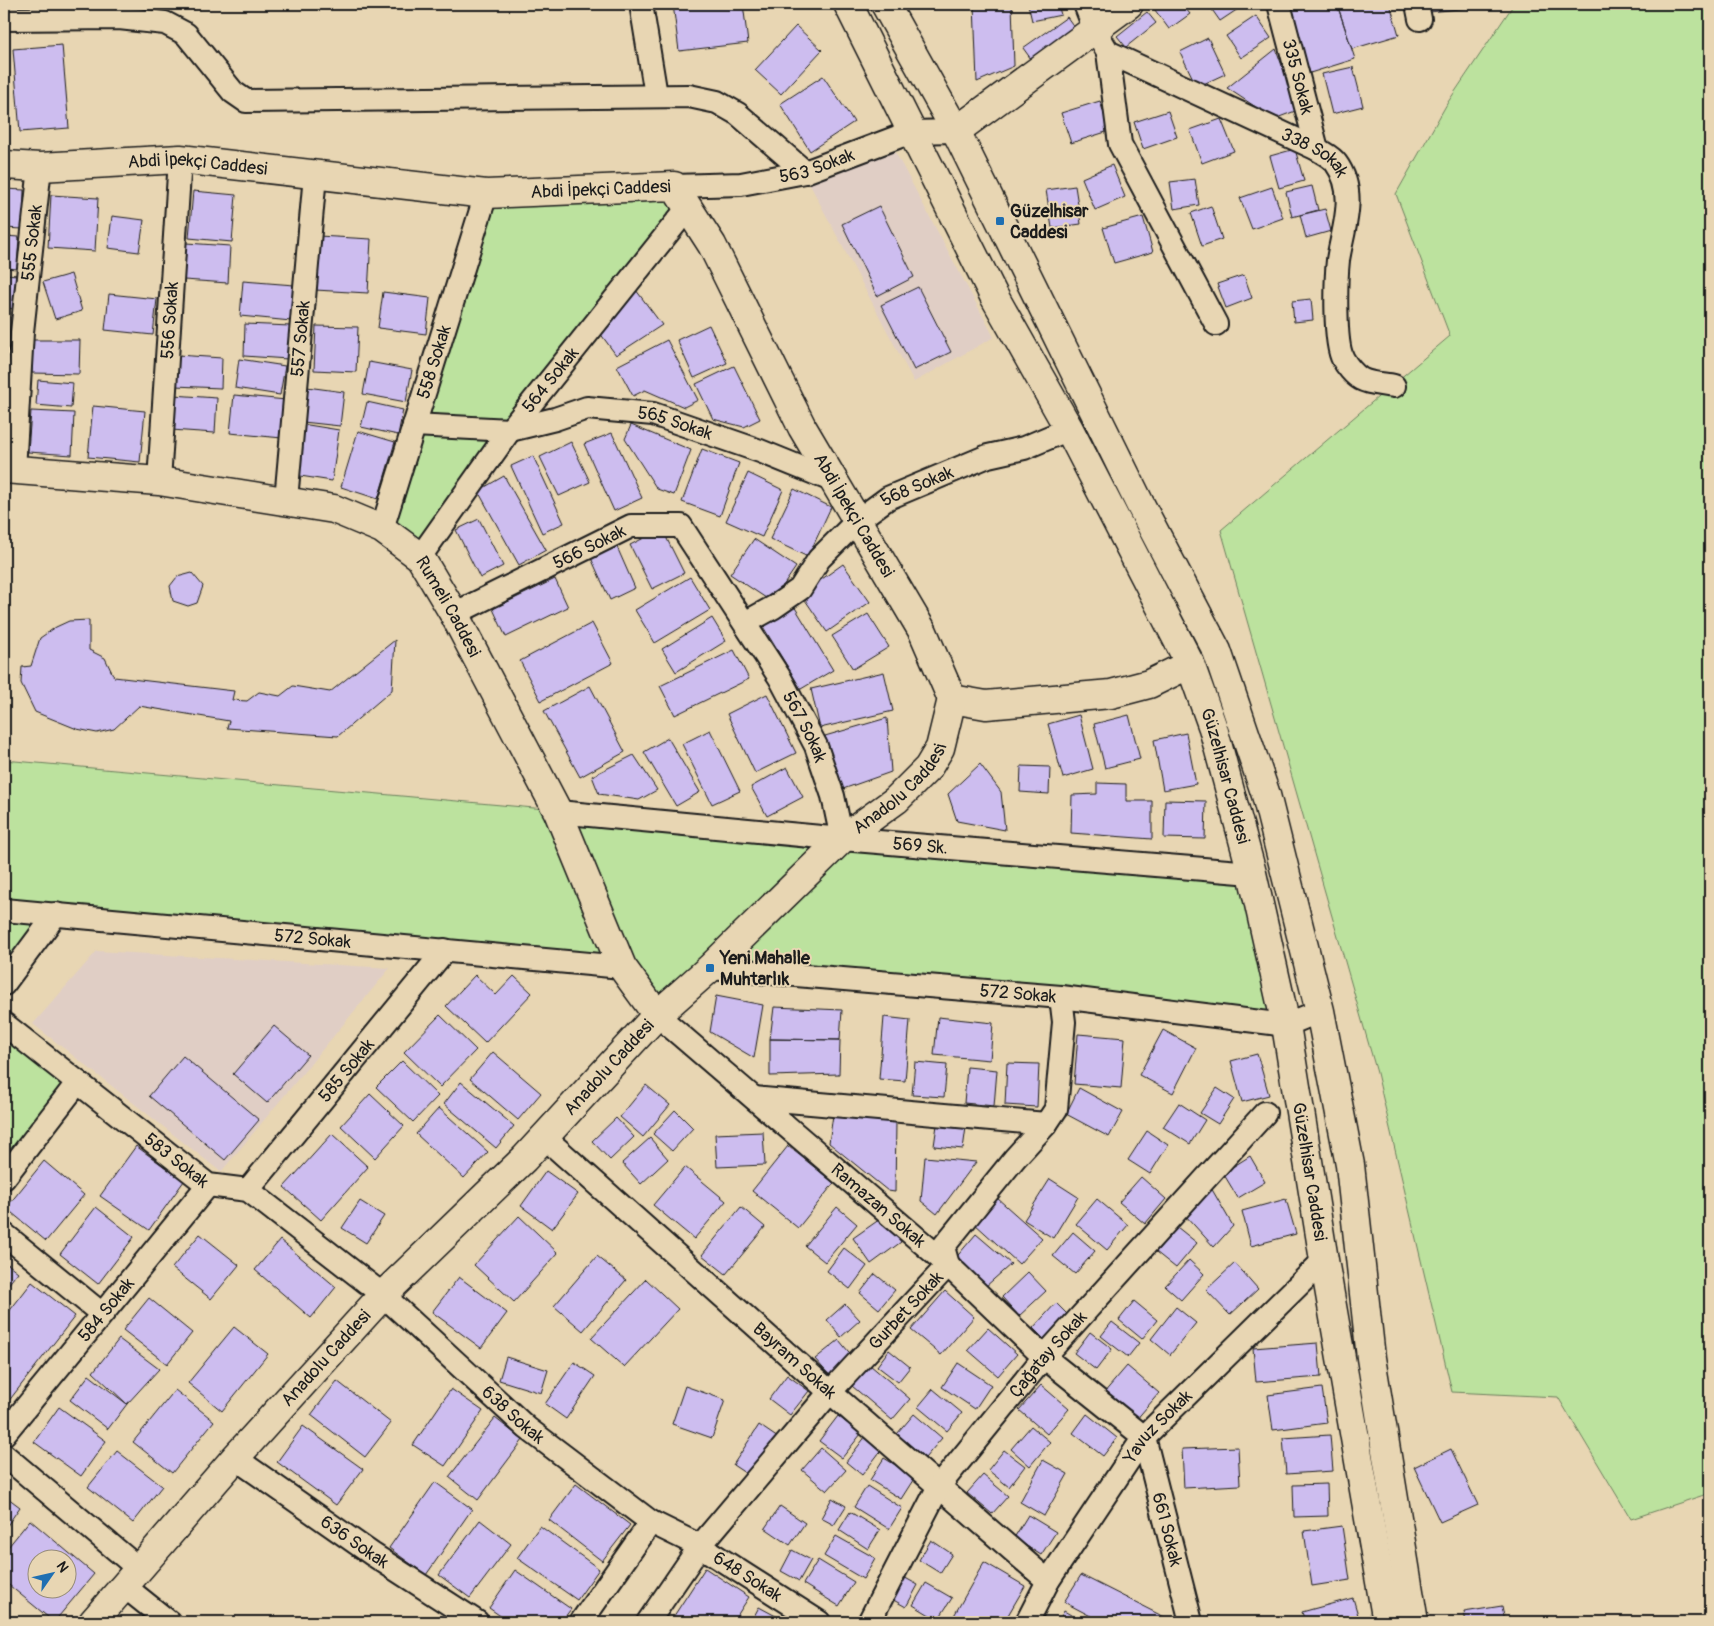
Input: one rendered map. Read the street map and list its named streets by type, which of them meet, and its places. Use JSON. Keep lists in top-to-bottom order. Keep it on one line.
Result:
{"streets":{"street":["335 Sokak","338 Sokak","563 Sokak","Abdi İpekçi Caddesi","555 Sokak","556 Sokak","557 Sokak","558 Sokak","564 Sokak","565 Sokak","568 Sokak","566 Sokak","Rumeli Caddesi","567 Sokak","Güzelhisar Caddesi","Anadolu Caddesi","569 Sk.","572 Sokak","585 Sokak","583 Sokak","Ramazan Sokak","584 Sokak","Gurbet Sokak","Çağatay Sokak","Bayram Sokak","638 Sokak","Yavuz Sokak","661 Sokak","636 Sokak","648 Sokak"]},"crossings":[["335 Sokak","338 Sokak"],["563 Sokak","Abdi İpekçi Caddesi"],["563 Sokak","Güzelhisar Caddesi"],["Abdi İpekçi Caddesi","555 Sokak"],["Abdi İpekçi Caddesi","556 Sokak"],["Abdi İpekçi Caddesi","557 Sokak"],["Abdi İpekçi Caddesi","558 Sokak"],["Abdi İpekçi Caddesi","564 Sokak"],["Abdi İpekçi Caddesi","565 Sokak"],["Abdi İpekçi Caddesi","568 Sokak"],["Abdi İpekçi Caddesi","Anadolu Caddesi"],["555 Sokak","Rumeli Caddesi"],["556 Sokak","Rumeli Caddesi"],["557 Sokak","Rumeli Caddesi"],["558 Sokak","565 Sokak"],["558 Sokak","Rumeli Caddesi"],["564 Sokak","565 Sokak"],["564 Sokak","Rumeli Caddesi"],["568 Sokak","566 Sokak"],["568 Sokak","567 Sokak"],["568 Sokak","Güzelhisar Caddesi"],["566 Sokak","Rumeli Caddesi"],["566 Sokak","567 Sokak"],["Rumeli Caddesi","Anadolu Caddesi"],["Rumeli Caddesi","569 Sk."],["Rumeli Caddesi","572 Sokak"],["Rumeli Caddesi","Ramazan Sokak"],["567 Sokak","Anadolu Caddesi"],["567 Sokak","569 Sk."],["Güzelhisar Caddesi","569 Sk."],["Güzelhisar Caddesi","572 Sokak"],["Güzelhisar Caddesi","Yavuz Sokak"],["Anadolu Caddesi","569 Sk."],["Anadolu Caddesi","572 Sokak"],["Anadolu Caddesi","Ramazan Sokak"],["Anadolu Caddesi","Bayram Sokak"],["Anadolu Caddesi","638 Sokak"],["Anadolu Caddesi","636 Sokak"],["572 Sokak","585 Sokak"],["572 Sokak","Gurbet Sokak"],["585 Sokak","583 Sokak"],["583 Sokak","584 Sokak"],["Ramazan Sokak","Gurbet Sokak"],["Ramazan Sokak","Çağatay Sokak"],["Ramazan Sokak","Yavuz Sokak"],["Ramazan Sokak","661 Sokak"],["Gurbet Sokak","Bayram Sokak"],["Gurbet Sokak","638 Sokak"],["Gurbet Sokak","648 Sokak"],["Çağatay Sokak","Bayram Sokak"],["Bayram Sokak","Yavuz Sokak"],["638 Sokak","648 Sokak"],["Yavuz Sokak","661 Sokak"]],"places":{"transit":["Güzelhisar Caddesi","Yeni Mahalle Muhtarlık"]},"north":"top right"}
